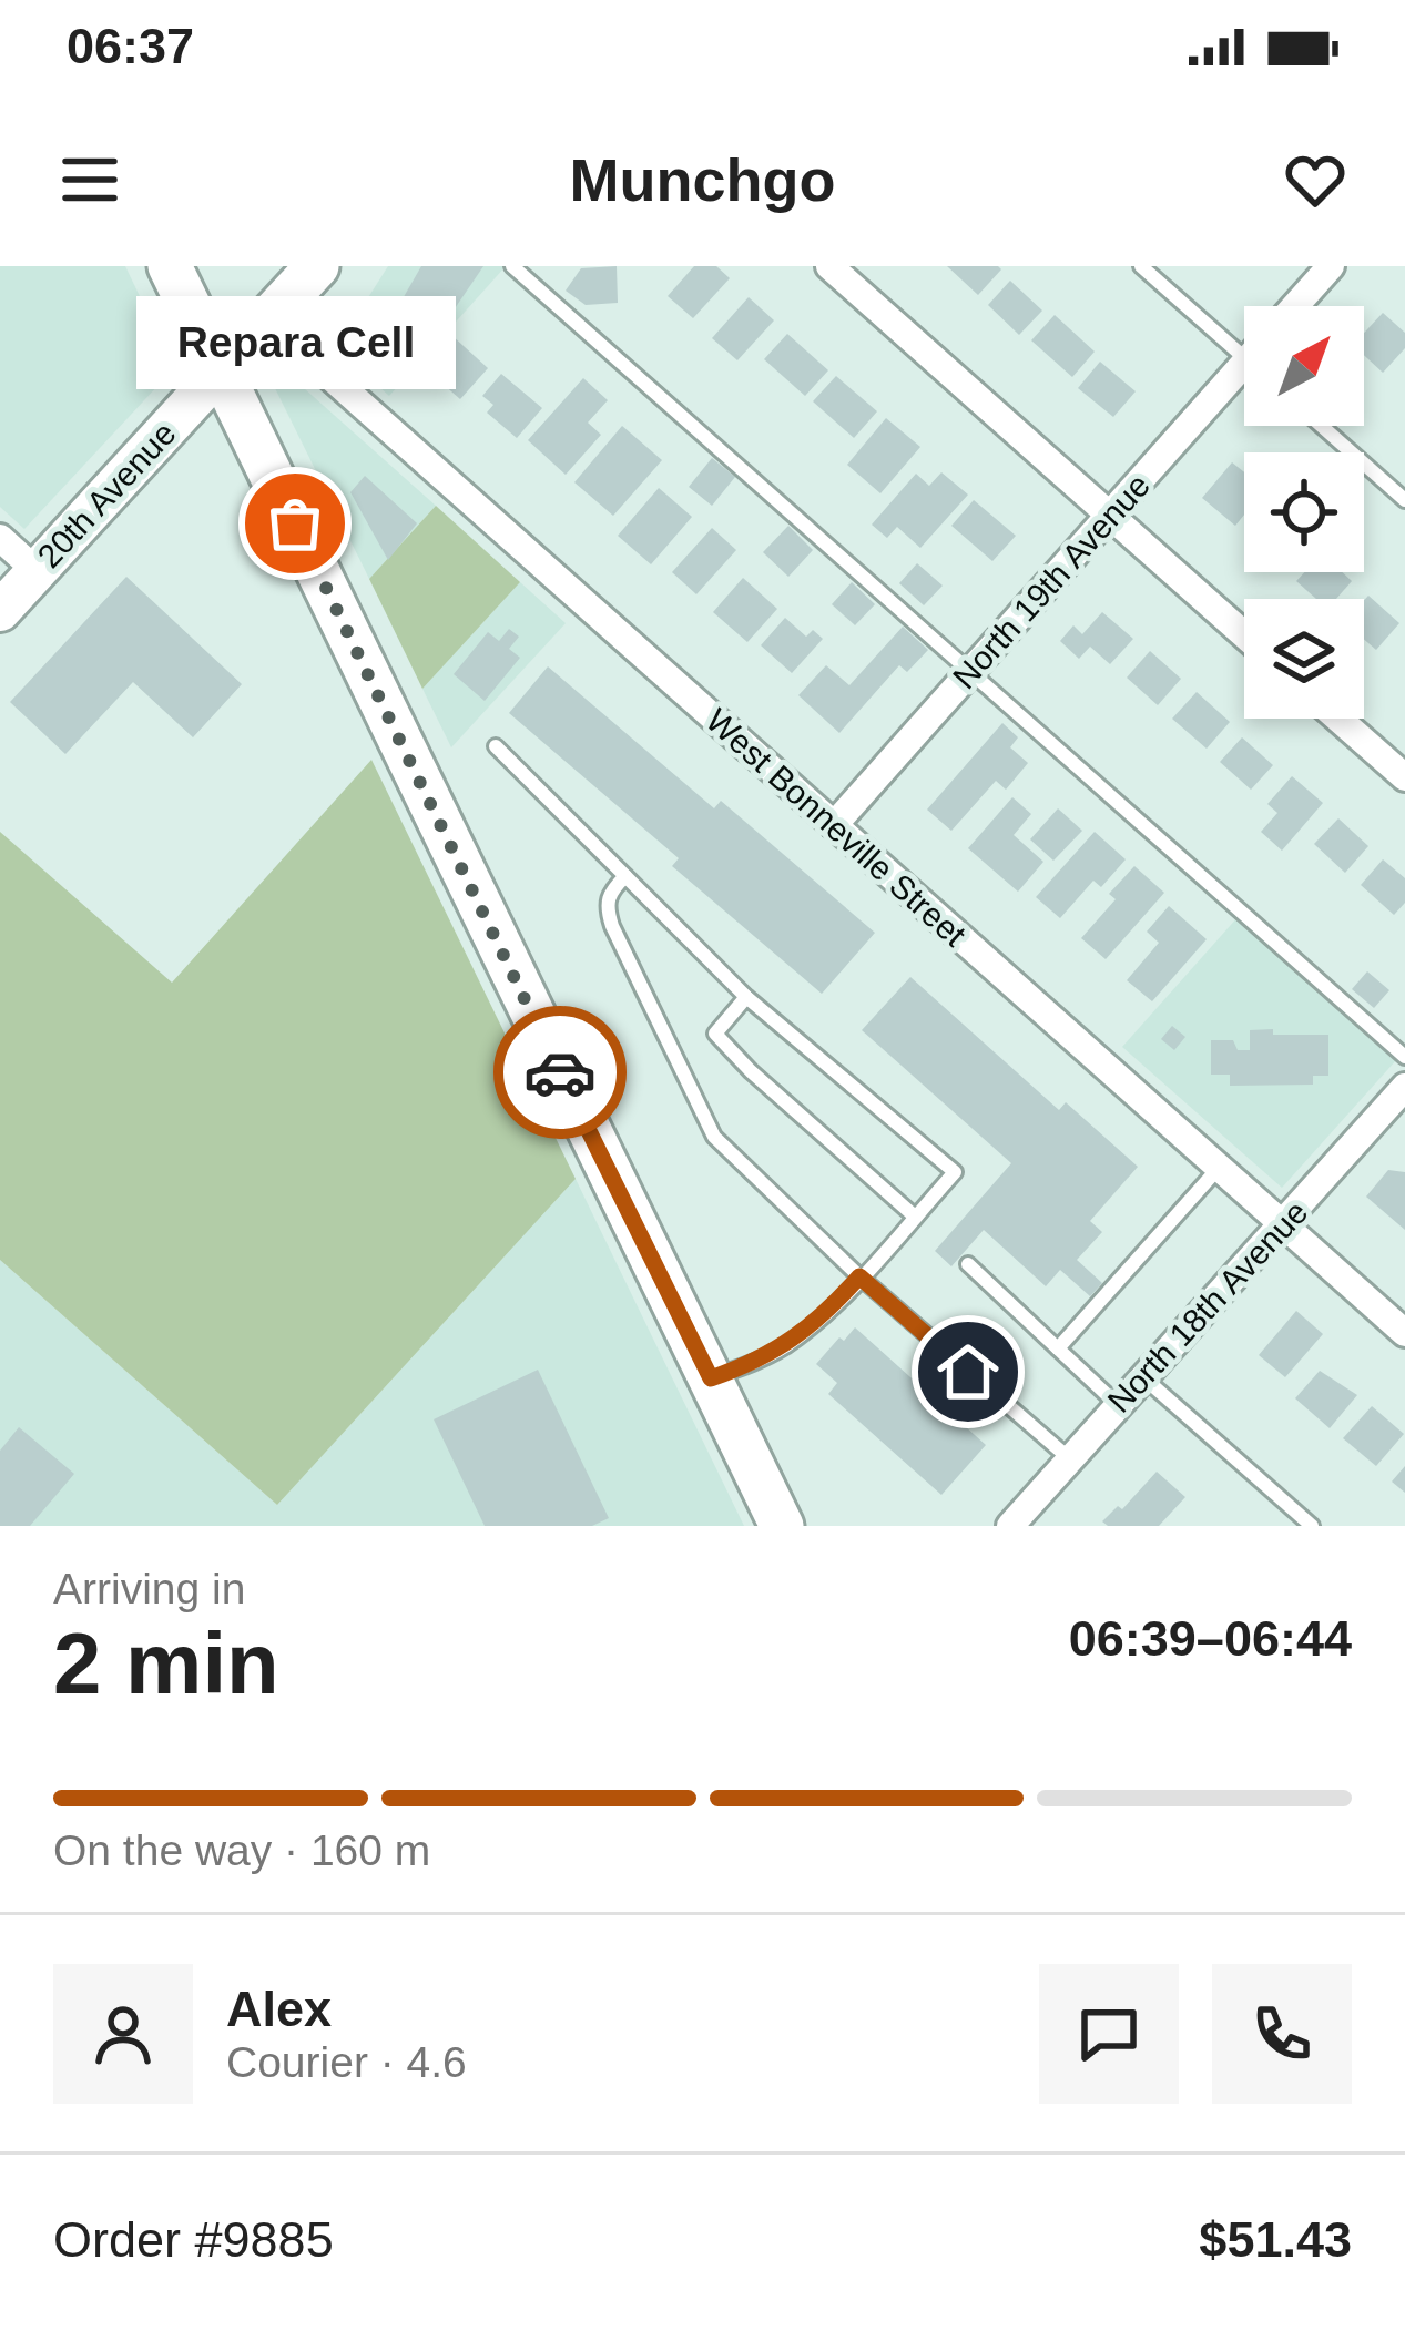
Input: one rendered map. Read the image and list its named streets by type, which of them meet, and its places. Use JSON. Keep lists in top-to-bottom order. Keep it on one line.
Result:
{"streets":{"main road":["20th Avenue"],"street":["North 19th Avenue","West Bonneville Street","North 18th Avenue"]},"crossings":[["20th Avenue","West Bonneville Street"],["North 19th Avenue","West Bonneville Street"],["West Bonneville Street","North 18th Avenue"]],"places":["Repara Cell"],"north":"top right","page":{"status":"06:37","header":"Munchgo","bubble":"Repara Cell","heading":["2 min","Arriving in","06:39–06:44"],"panel":["Alex","Courier · 4.6","Order #9885","$51.43"],"bar":"On the way · 160 m"}}
